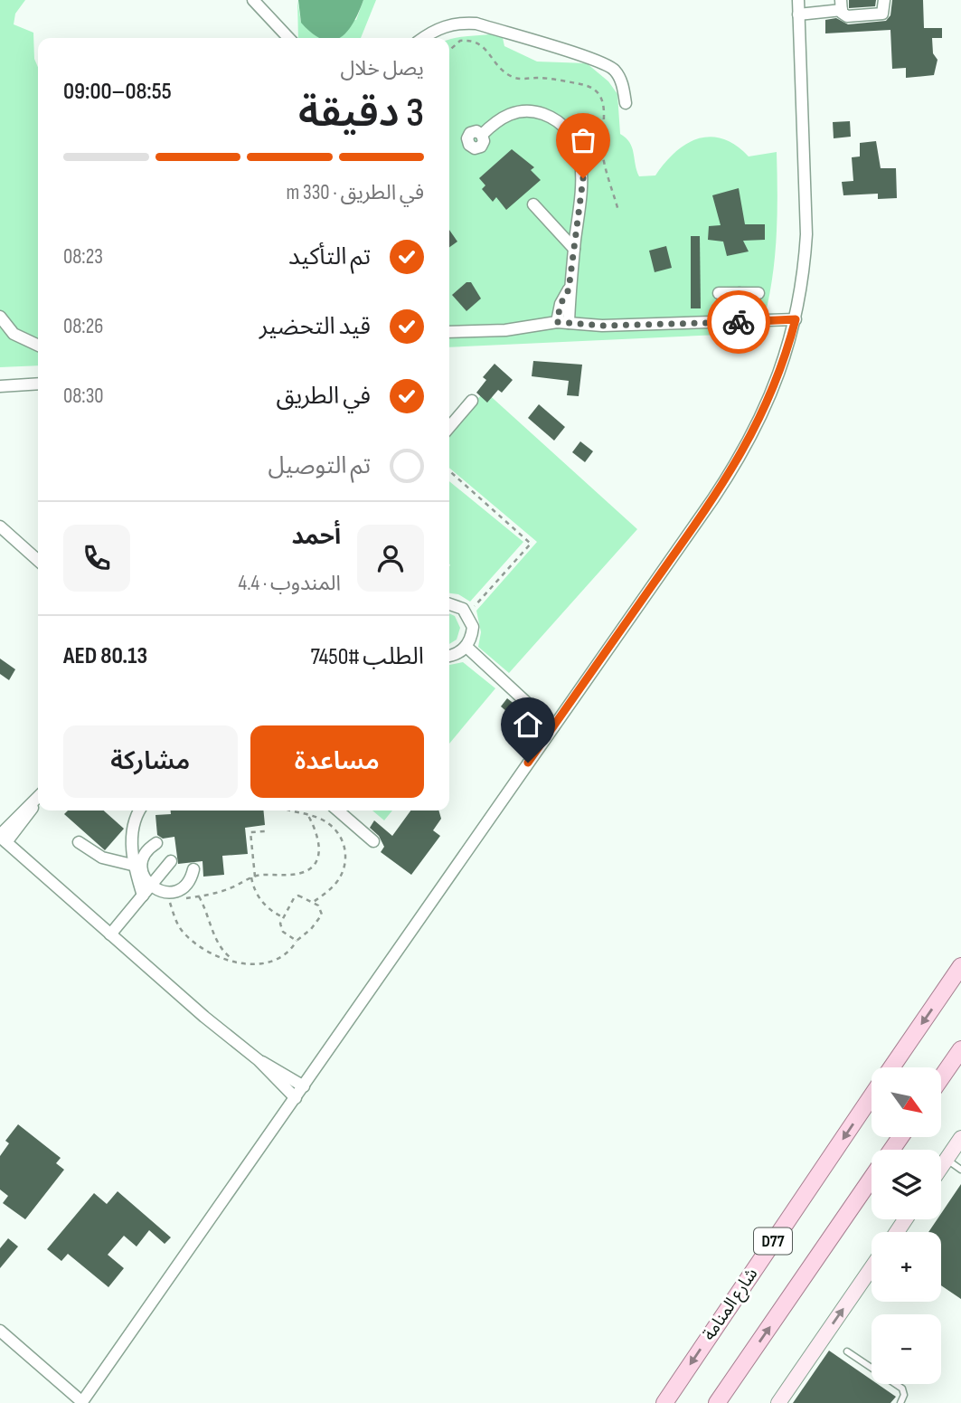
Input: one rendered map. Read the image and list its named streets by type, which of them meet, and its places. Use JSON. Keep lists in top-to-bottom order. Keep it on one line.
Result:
{"streets":{"main road":["D77","شارع المنامة"]},"north":"bottom right","page":{"heading":["3 دقيقة","يصل خلال","08:55–09:00"],"panel":["أحمد","المندوب · 4.4","الطلب #7450","AED 80.13"],"bar":"في الطريق · 330 m","list":[["تم التأكيد","08:23"],["قيد التحضير","08:26"],["في الطريق","08:30"],"تم التوصيل"],"buttons":["مساعدة","مشاركة"],"map_buttons":["+","−"]}}
